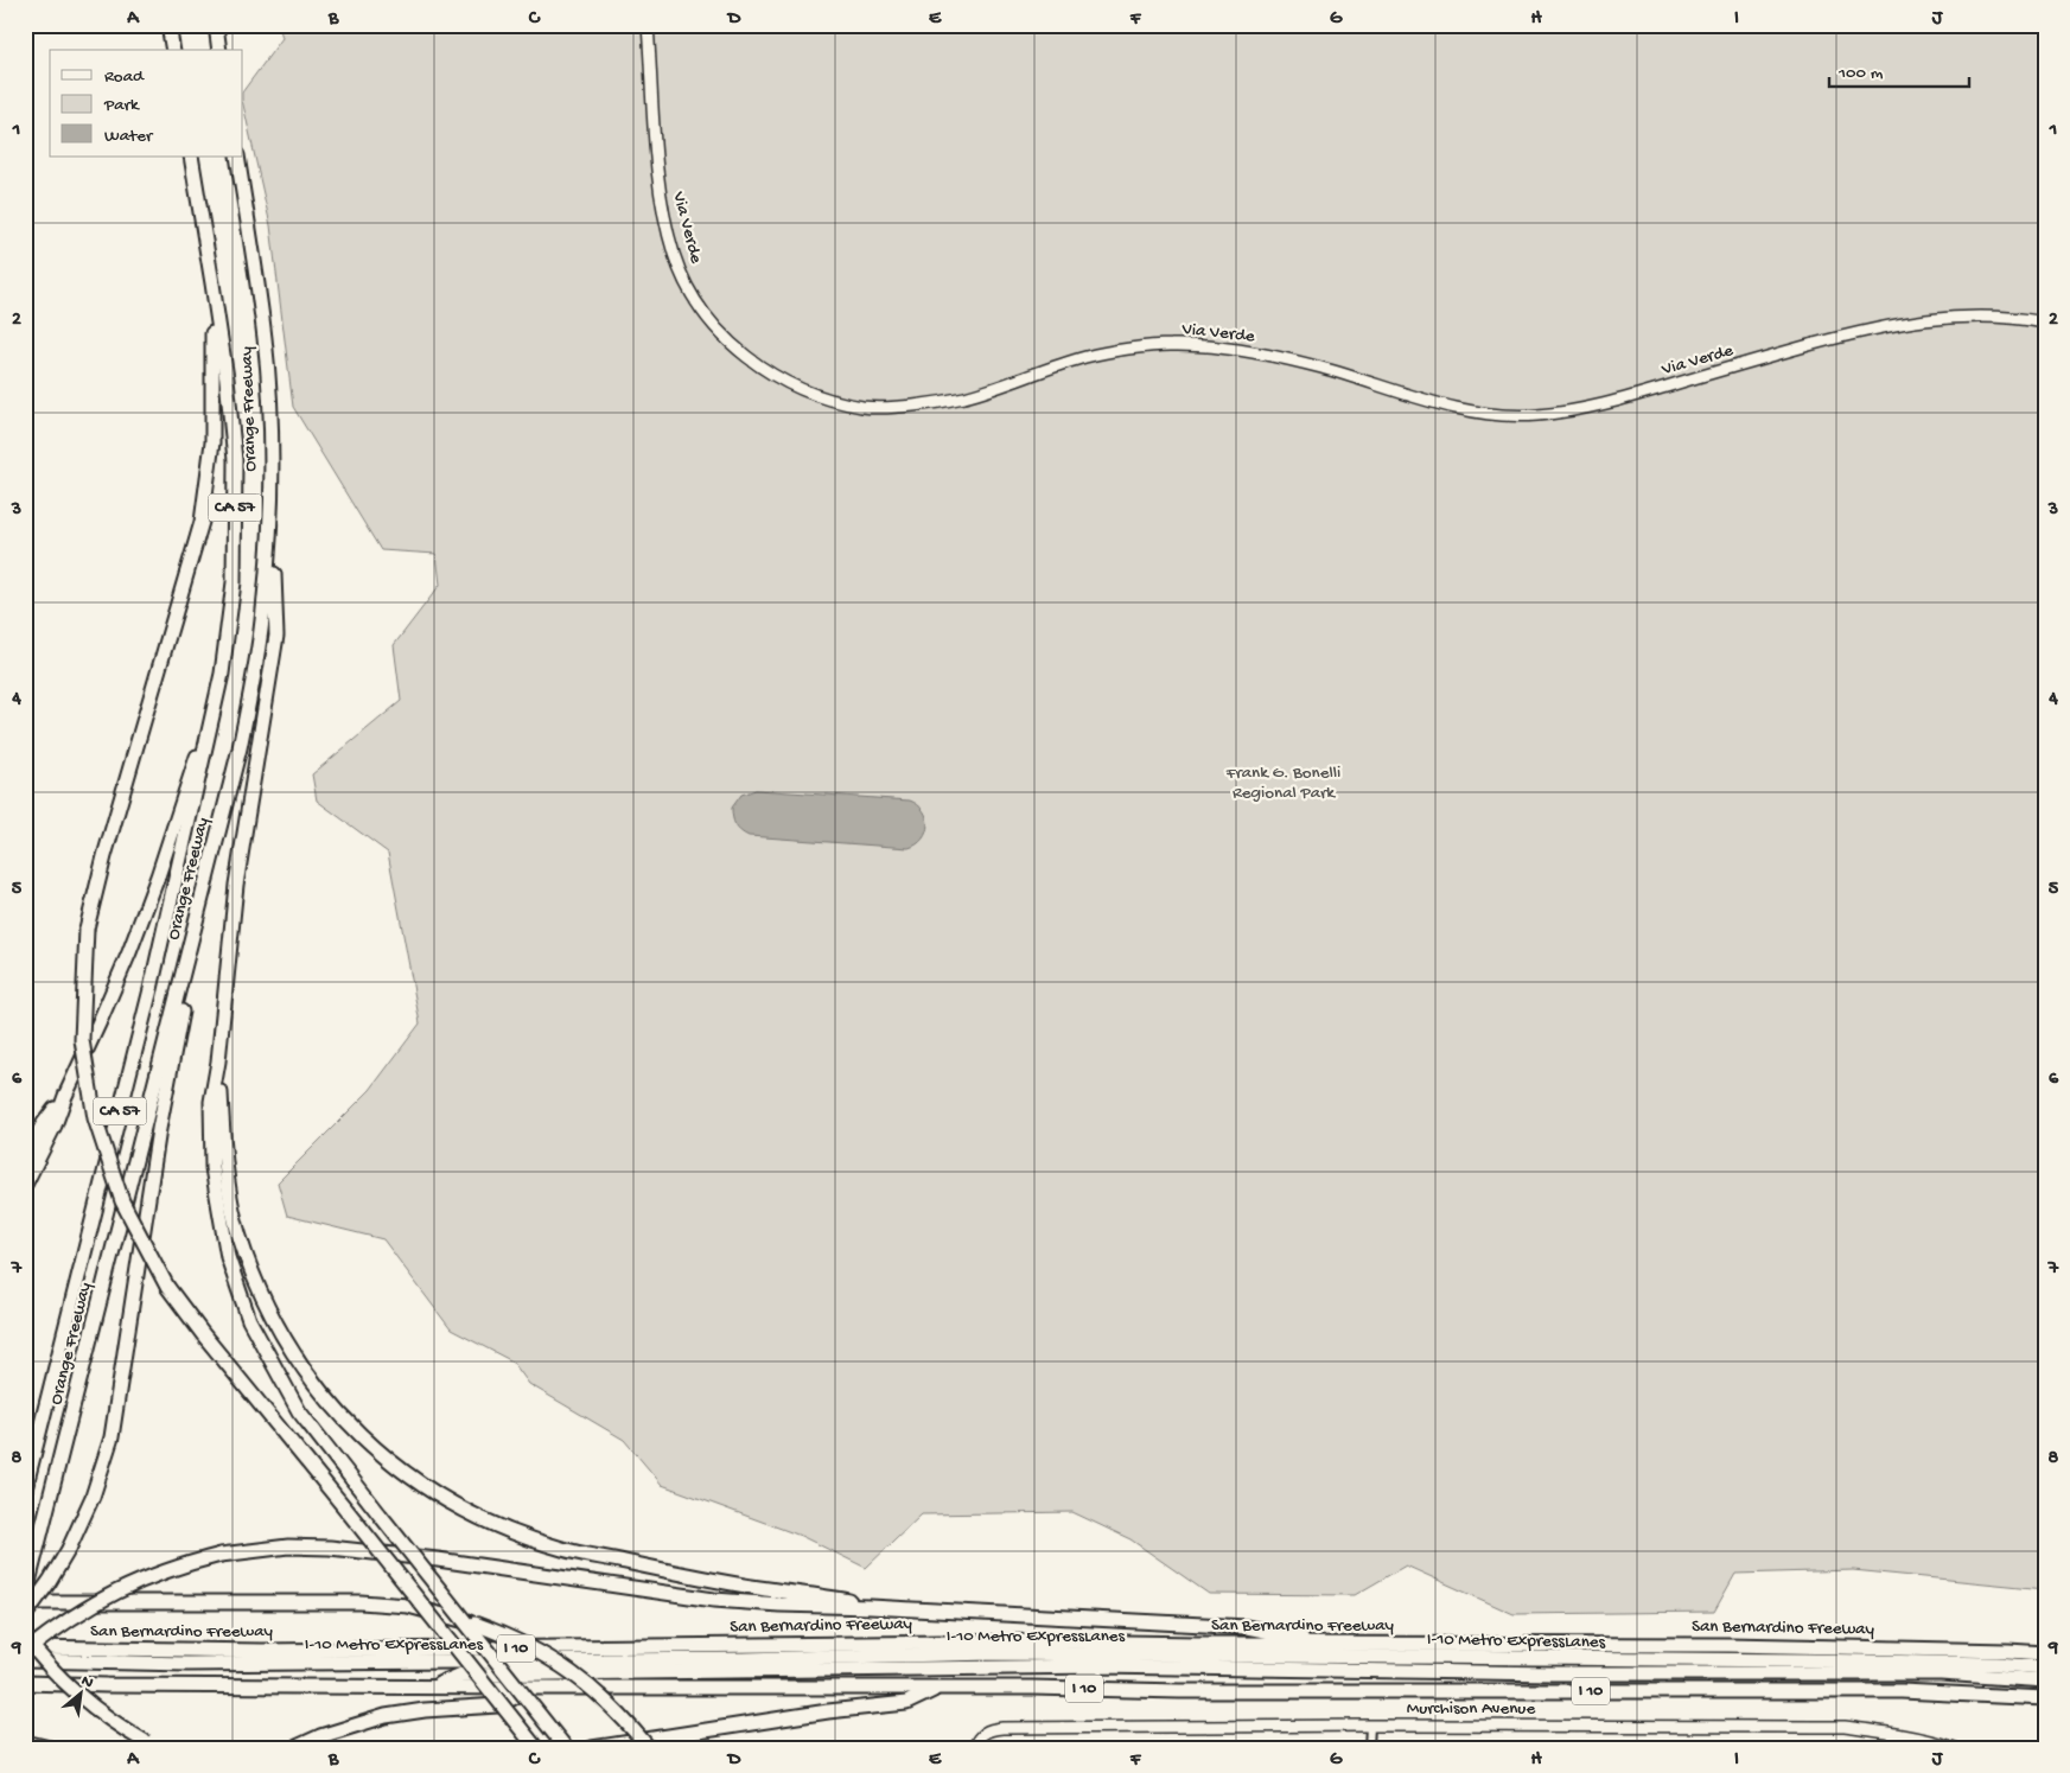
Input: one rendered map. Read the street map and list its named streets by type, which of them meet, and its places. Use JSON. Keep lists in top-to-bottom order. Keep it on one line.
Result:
{"streets":{"highway":["Orange Freeway","CA 57","San Bernardino Freeway","I-10 Metro ExpressLanes","I 10"],"main road":["Via Verde","Murchison Avenue"]},"crossings":[["I-10 Metro ExpressLanes","I 10"]],"parks":["Frank G. Bonelli Regional Park"],"legend":["Road","Park","Water"],"scale_bar":"100 m","north":"top right","grid":{"columns":["A","B","C","D","E","F","G","H","I","J"],"rows":["1","2","3","4","5","6","7","8","9"]}}
